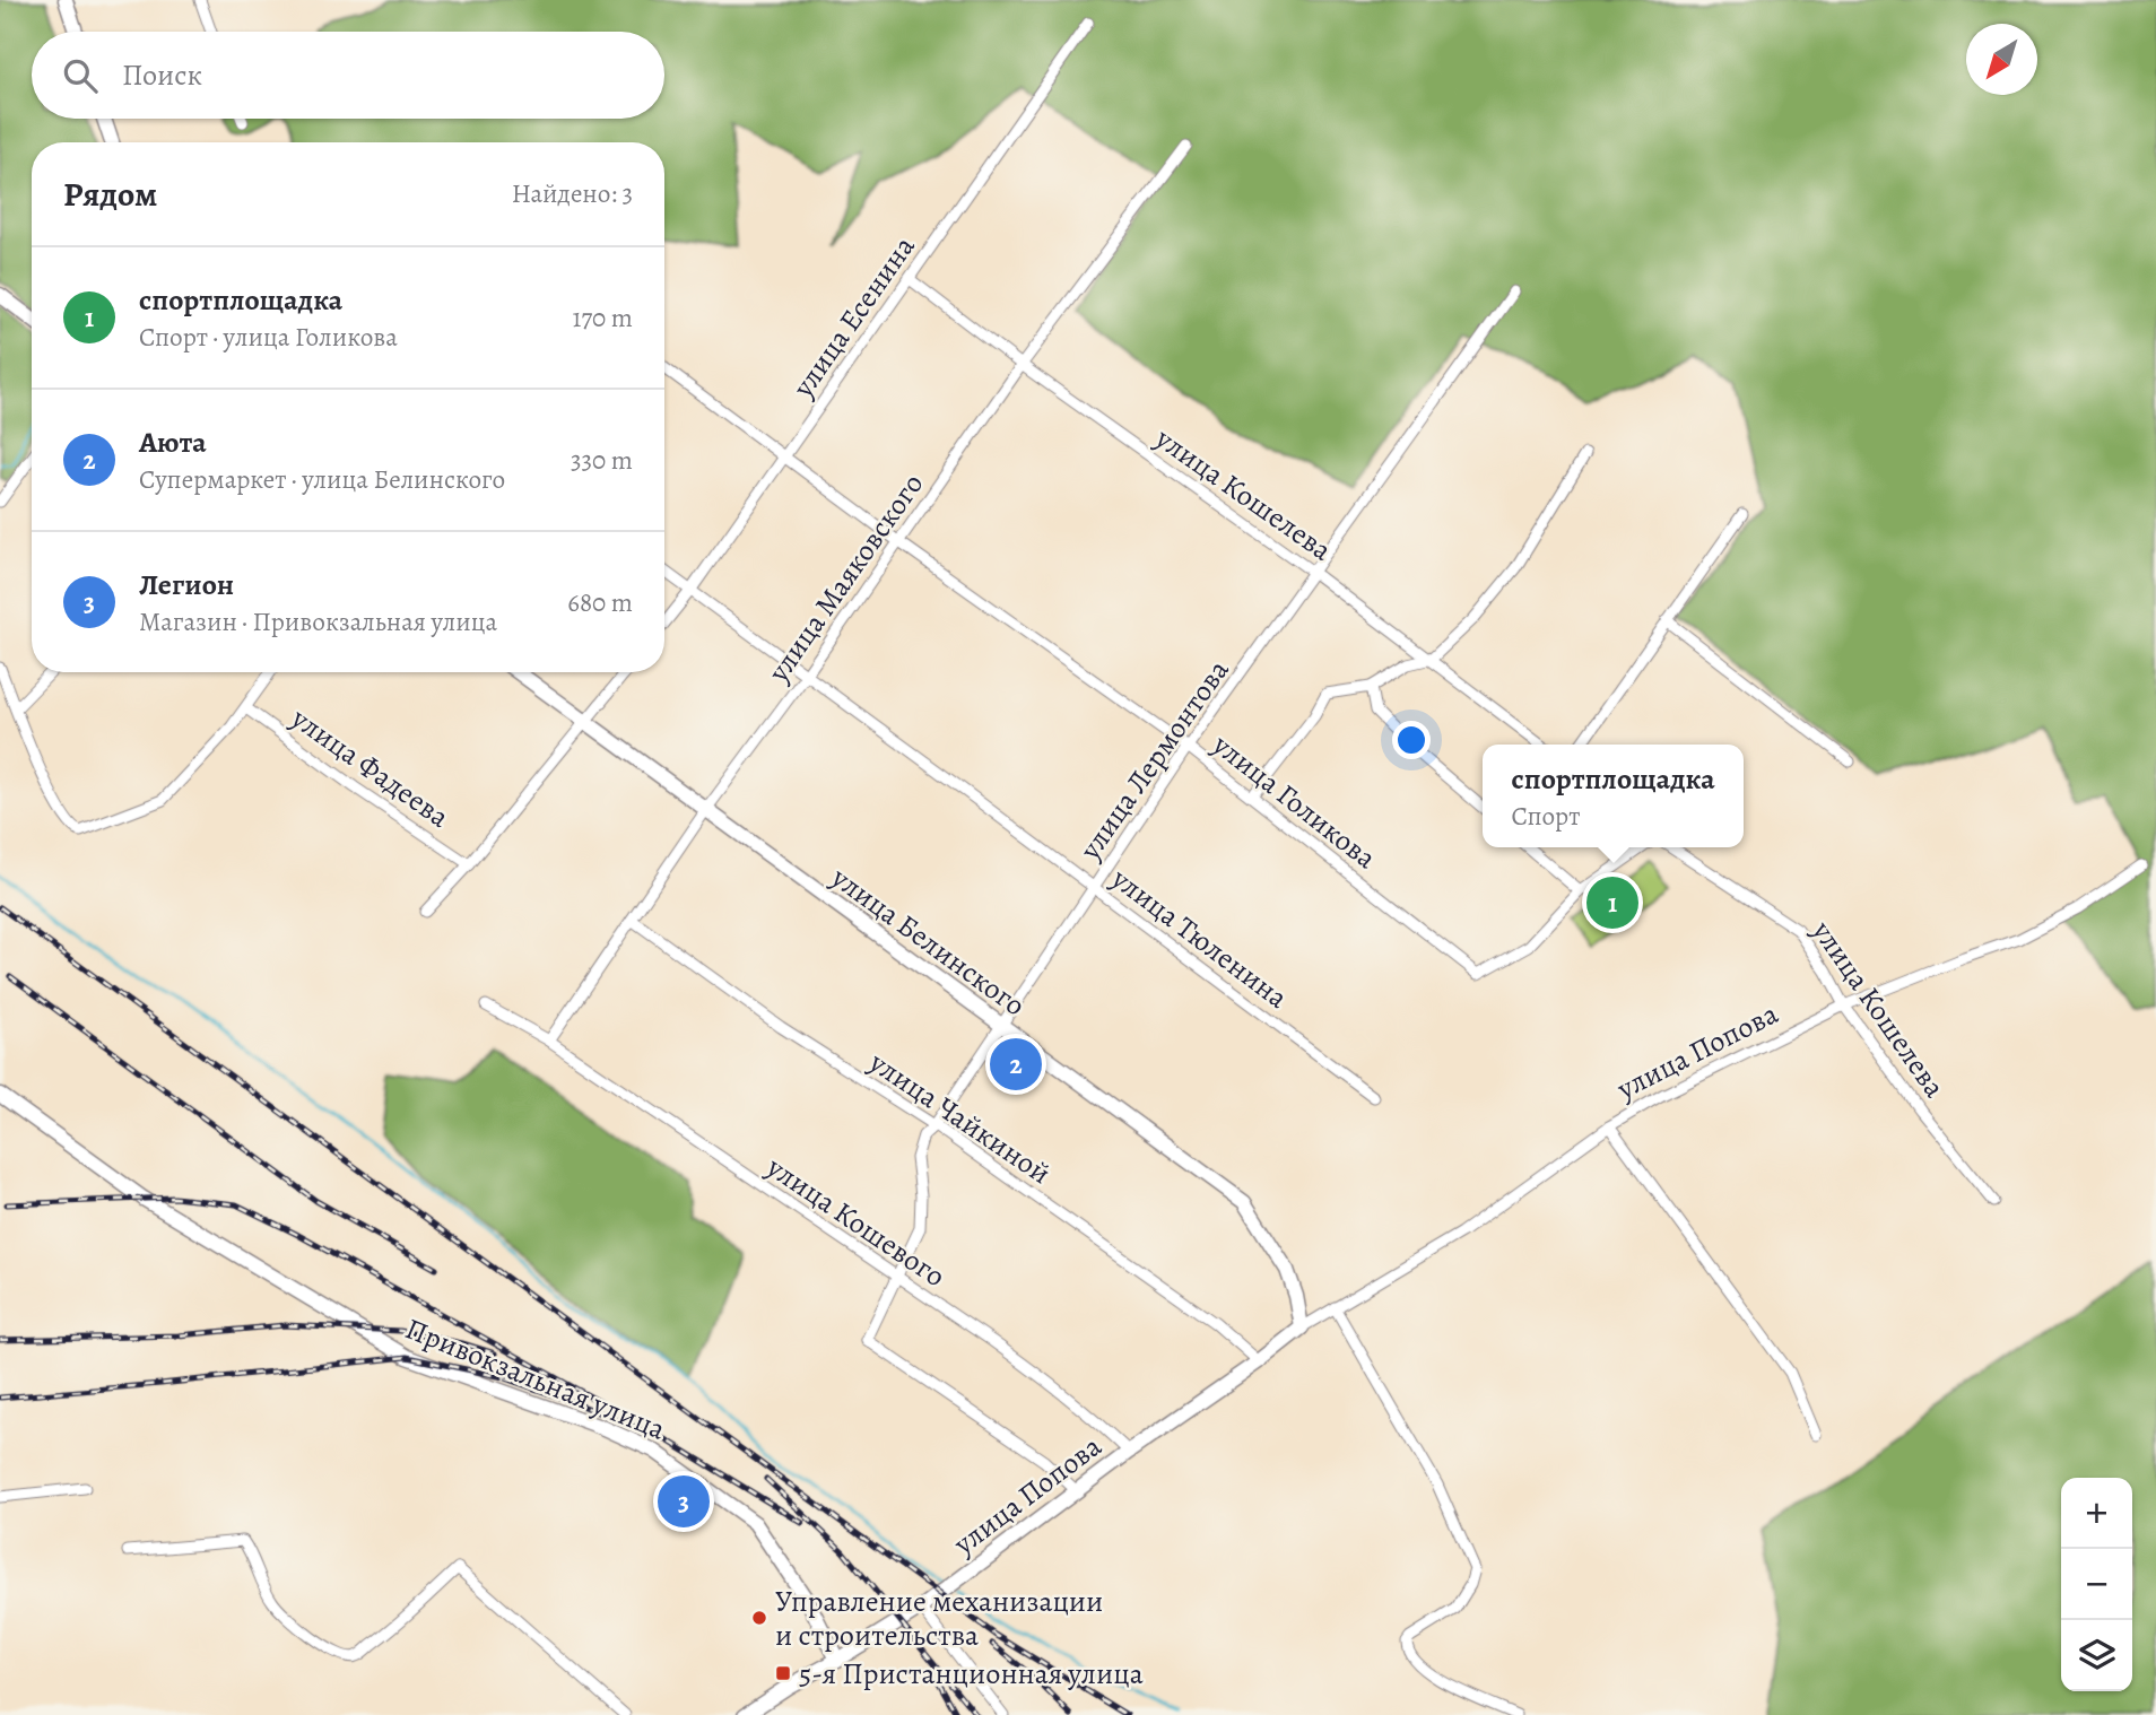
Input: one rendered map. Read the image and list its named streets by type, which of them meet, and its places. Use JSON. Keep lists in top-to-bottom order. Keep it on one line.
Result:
{"streets":{"street":["улица Есенина","улица Кошелева","улица Маяковского","улица Лермонтова","улица Фадеева","улица Голикова","улица Тюленина","улица Белинского","улица Попова","улица Чайкиной","улица Кошевого","Привокзальная улица"]},"crossings":[["улица Есенина","улица Кошелева"],["улица Есенина","улица Голикова"],["улица Есенина","улица Тюленина"],["улица Кошелева","улица Маяковского"],["улица Кошелева","улица Лермонтова"],["улица Кошелева","улица Попова"],["улица Маяковского","улица Голикова"],["улица Маяковского","улица Тюленина"],["улица Маяковского","улица Белинского"],["улица Маяковского","улица Чайкиной"],["улица Маяковского","улица Кошевого"],["улица Лермонтова","улица Голикова"],["улица Лермонтова","улица Тюленина"],["улица Лермонтова","улица Белинского"],["улица Лермонтова","улица Попова"],["улица Лермонтова","улица Чайкиной"],["улица Лермонтова","улица Кошевого"],["улица Белинского","улица Попова"],["улица Попова","улица Чайкиной"],["улица Попова","улица Кошевого"],["улица Попова","Привокзальная улица"]],"places":{"other":["Управление механизации и строительства"],"transit":["5-я Пристанционная улица"]},"north":"bottom left","page":{"search":"Поиск","heading":["Рядом","Найдено: 3"],"list":[{"mark":"1","name":"спортплощадка","note":"Спорт · улица Голикова","value":"170 m"},{"mark":"2","name":"Аюта","note":"Супермаркет · улица Белинского","value":"330 m"},{"mark":"3","name":"Легион","note":"Магазин · Привокзальная улица","value":"680 m"}],"popup":["спортплощадка","Спорт"],"pins":["1","2","3"],"map_buttons":["+","−"]}}
